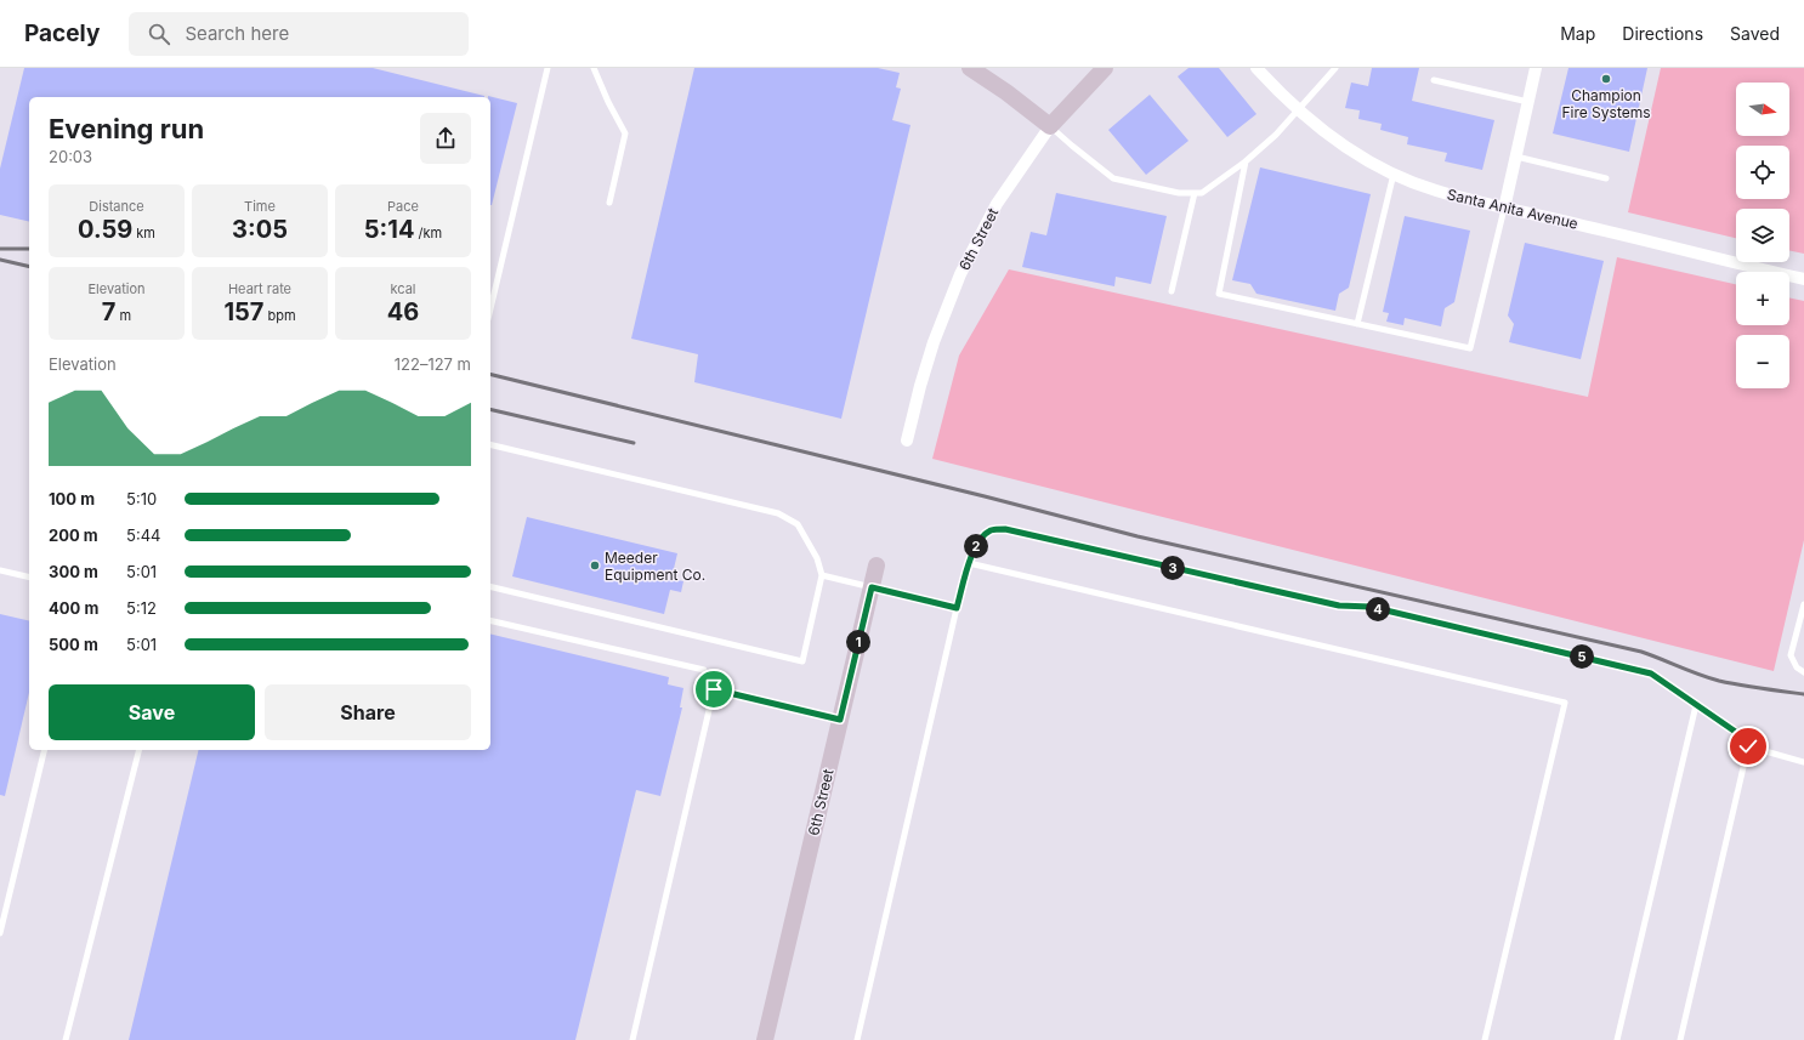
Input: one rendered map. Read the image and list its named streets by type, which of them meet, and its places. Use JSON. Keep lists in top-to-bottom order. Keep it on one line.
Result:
{"streets":{"street":["Santa Anita Avenue","6th Street"]},"places":["Champion Fire Systems","Meeder Equipment Co."],"north":"right","page":{"header":"Pacely","search":"Search here","nav":["Map","Directions","Saved"],"map_buttons":["+","−"],"heading":["Evening run","20:03"],"stats":[["Distance","0.59 km"],["Time","3:05"],["Pace","5:14 /km"],["Elevation","7 m"],["Heart rate","157 bpm"],["kcal","46"]],"chart":["Elevation","122–127 m"],"list":[{"name":"100 m","note":"5:10"},{"name":"200 m","note":"5:44"},{"name":"300 m","note":"5:01"},{"name":"400 m","note":"5:12"},{"name":"500 m","note":"5:01"}],"pins":["2","3","4","1","5"],"buttons":["Save","Share"]}}
